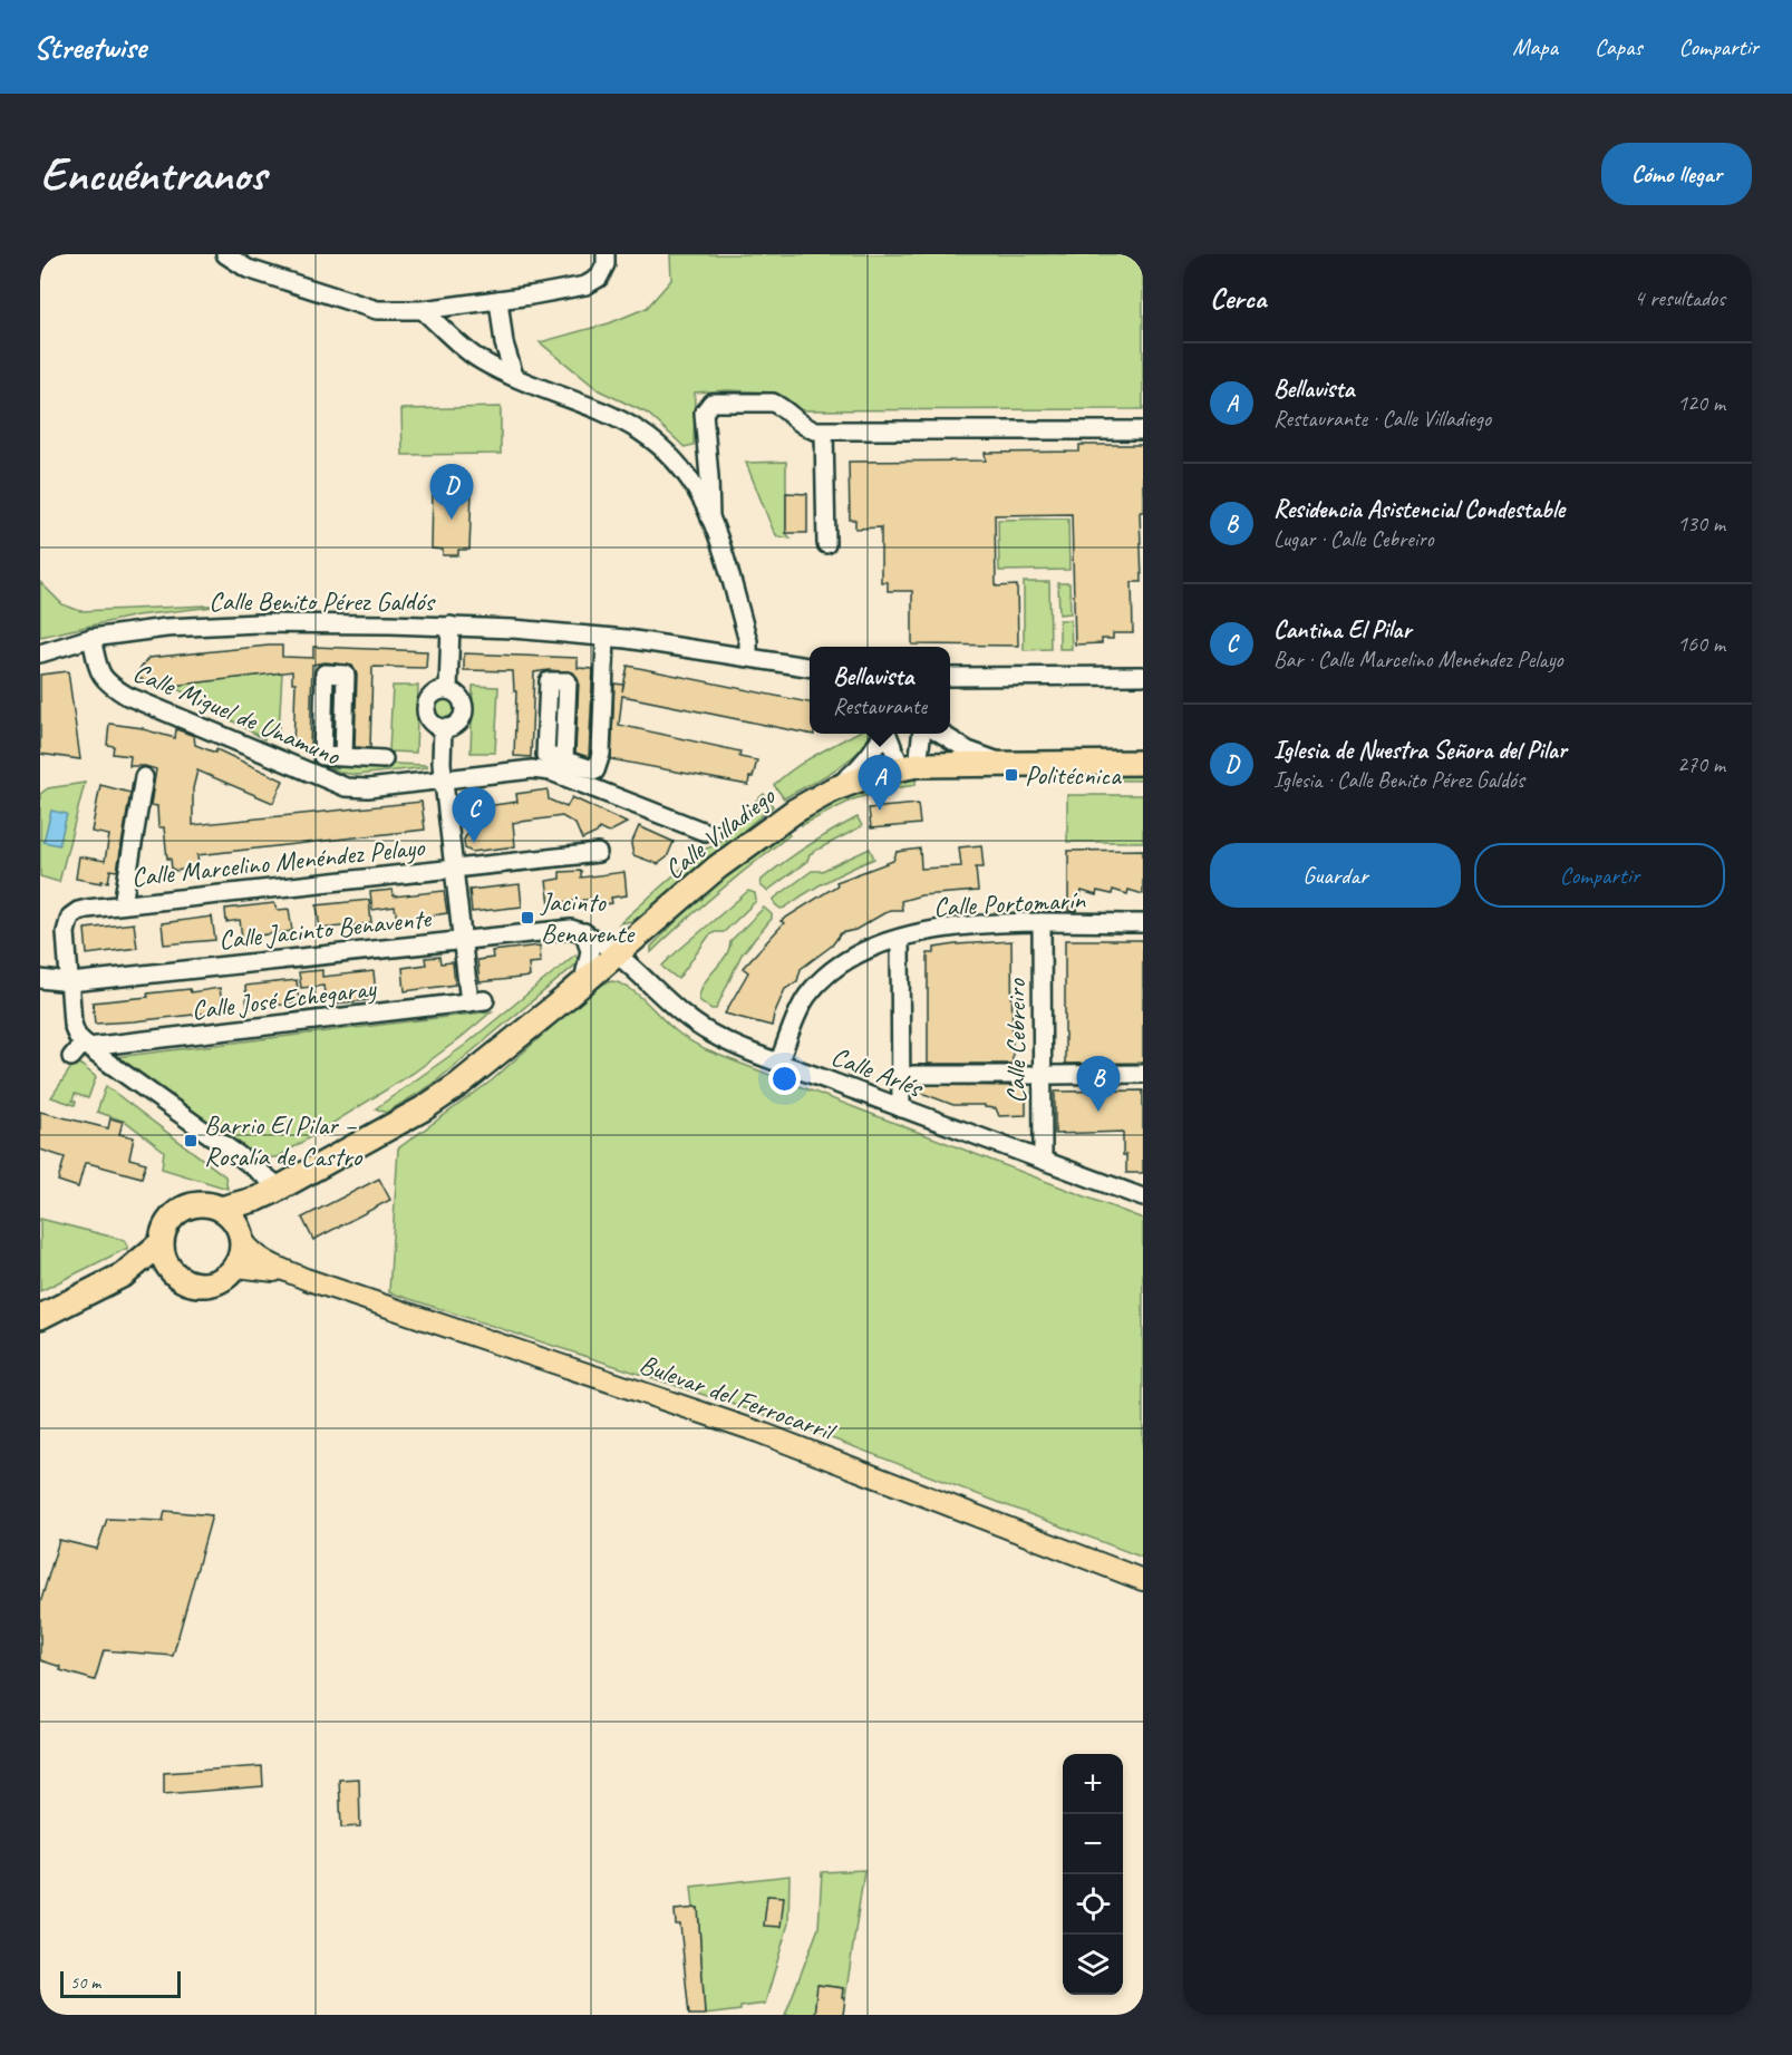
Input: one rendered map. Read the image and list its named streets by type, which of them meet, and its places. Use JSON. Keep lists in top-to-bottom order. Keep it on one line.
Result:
{"streets":{"highway":["Calle Villadiego"],"main road":["Bulevar del Ferrocarril"],"street":["Calle Benito Pérez Galdós","Calle Miguel de Unamuno","Calle Marcelino Menéndez Pelayo","Calle Portomarín","Calle Jacinto Benavente","Calle José Echegaray","Calle Cebreiro","Calle Arlés"]},"crossings":[["Calle Benito Pérez Galdós","Calle Miguel de Unamuno"],["Calle Villadiego","Calle Jacinto Benavente"],["Calle Villadiego","Calle Arlés"],["Calle Villadiego","Bulevar del Ferrocarril"],["Calle Marcelino Menéndez Pelayo","Calle Jacinto Benavente"],["Calle Portomarín","Calle Cebreiro"],["Calle Portomarín","Calle Arlés"],["Calle Jacinto Benavente","Calle José Echegaray"],["Calle Jacinto Benavente","Calle Arlés"],["Calle Cebreiro","Calle Arlés"]],"places":{"transit":["Politécnica","Jacinto Benavente","Barrio El Pilar – Rosalía de Castro"]},"scale_bar":"50 m","page":{"header":"Streetwise","nav":["Mapa","Capas","Compartir"],"buttons":["Cómo llegar",["Guardar","Compartir"]],"title":"Encuéntranos","heading":["Cerca","4 resultados"],"list":[{"mark":"A","name":"Bellavista","note":"Restaurante · Calle Villadiego","value":"120 m"},{"mark":"B","name":"Residencia Asistencial Condestable","note":"Lugar · Calle Cebreiro","value":"130 m"},{"mark":"C","name":"Cantina El Pilar","note":"Bar · Calle Marcelino Menéndez Pelayo","value":"160 m"},{"mark":"D","name":"Iglesia de Nuestra Señora del Pilar","note":"Iglesia · Calle Benito Pérez Galdós","value":"270 m"}],"pins":["D","A","C","B"],"popup":["Bellavista","Restaurante"],"map_buttons":["+","−"],"scale":"50 m"}}
